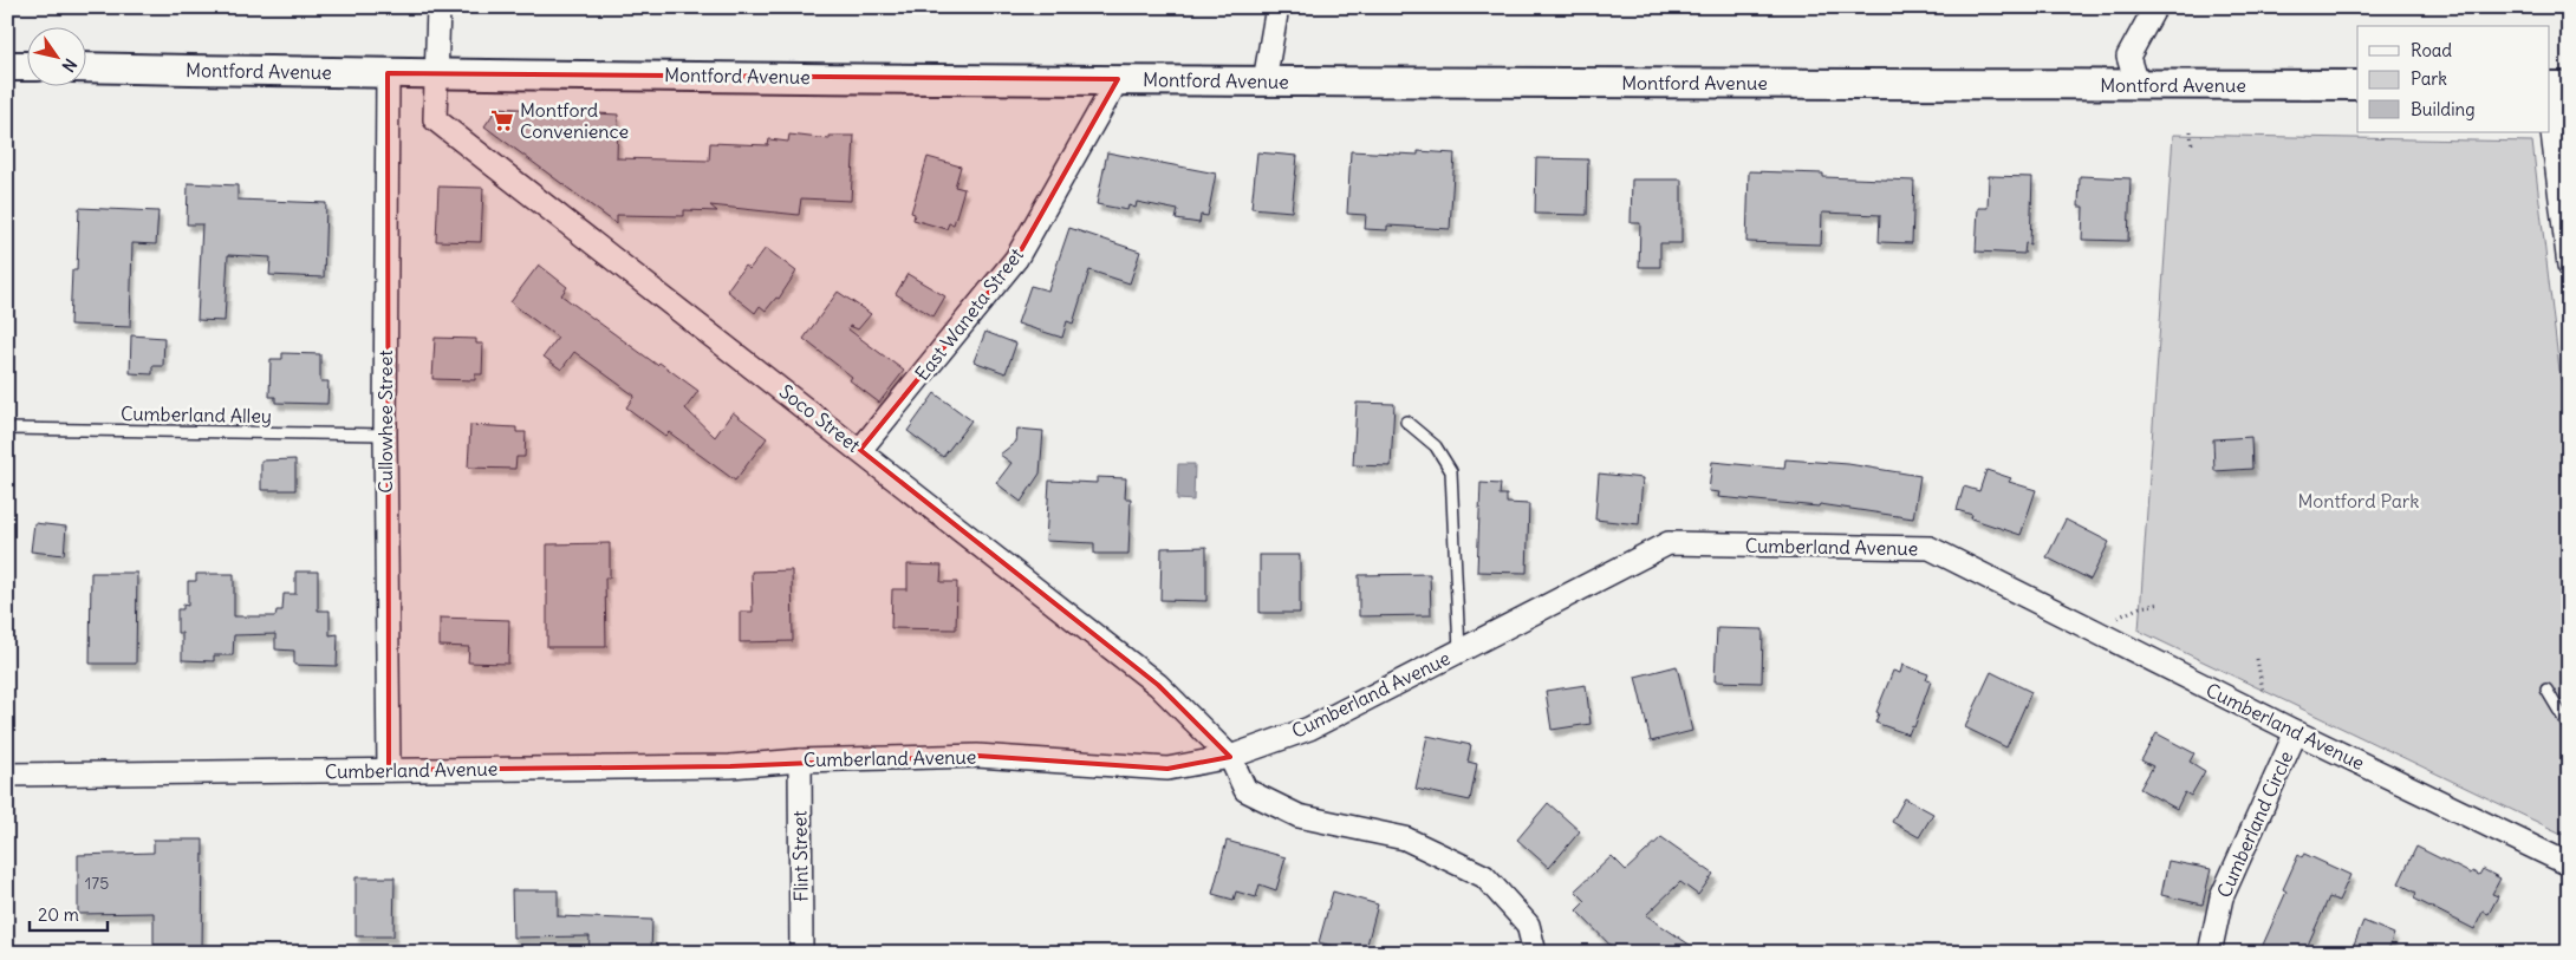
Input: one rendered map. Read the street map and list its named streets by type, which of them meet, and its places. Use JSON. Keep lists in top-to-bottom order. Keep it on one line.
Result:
{"streets":{"street":["Montford Avenue","East Waneta Street","Soco Street","Cullowhee Street","Cumberland Avenue","Cumberland Circle","Flint Street"],"lane":["Cumberland Alley"]},"crossings":[["Montford Avenue","East Waneta Street"],["Montford Avenue","Soco Street"],["Montford Avenue","Cullowhee Street"],["East Waneta Street","Soco Street"],["Cumberland Alley","Cullowhee Street"],["Soco Street","Cumberland Avenue"],["Cullowhee Street","Cumberland Avenue"],["Cumberland Avenue","Cumberland Circle"],["Cumberland Avenue","Flint Street"]],"parks":["Montford Park"],"places":{"supermarket":["Montford Convenience"]},"house_numbers":["175"],"legend":["Road","Park","Building"],"scale_bar":"20 m","north":"bottom right"}
